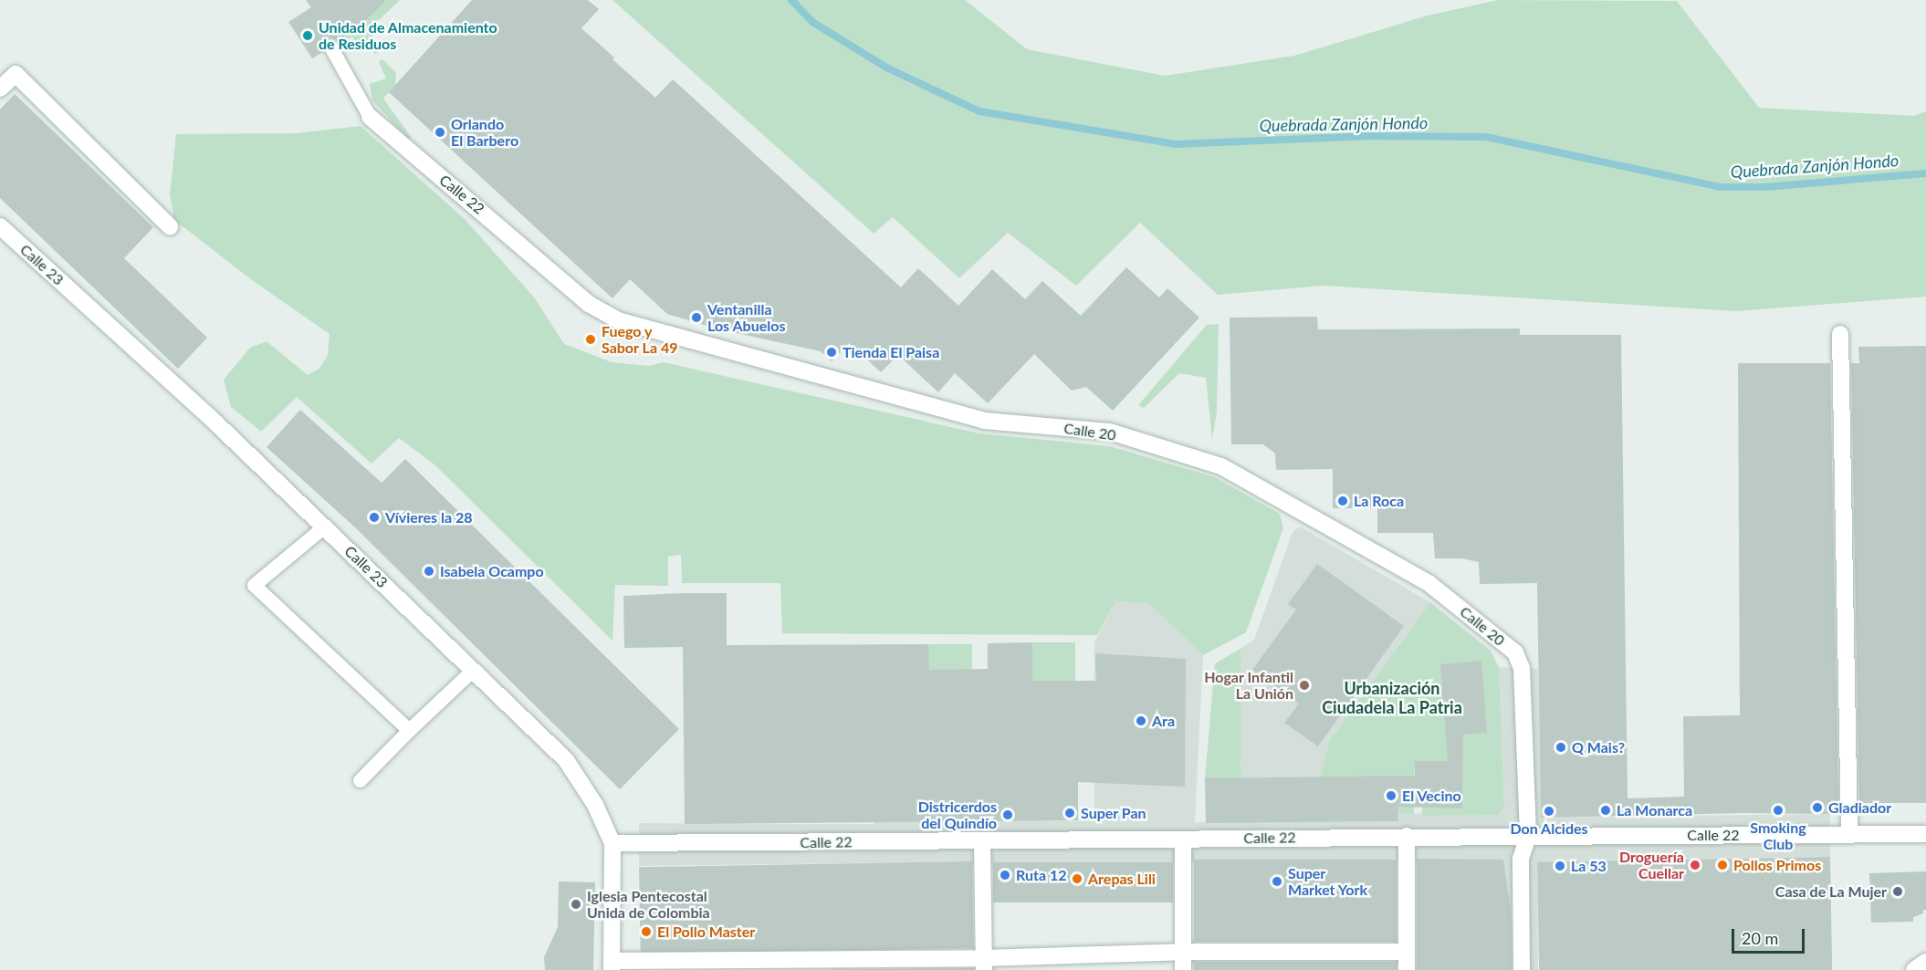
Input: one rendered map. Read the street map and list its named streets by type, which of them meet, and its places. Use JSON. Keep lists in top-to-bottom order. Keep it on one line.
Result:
{"streets":{"street":["Calle 22","Calle 23","Calle 20"]},"crossings":[["Calle 22","Calle 23"],["Calle 22","Calle 20"]],"districts":["Urbanización Ciudadela La Patria"],"water":["Quebrada Zanjón Hondo"],"places":["Unidad de Almacenamiento de Residuos","Orlando El Barbero","Ventanilla Los Abuelos","Fuego y Sabor La 49","Tienda El Paisa","La Roca","Vívieres la 28","Isabela Ocampo","Hogar Infantil La Unión","Ara","Q Mais?","El Vecino","Gladiador","La Monarca","Smoking Club","Don Alcides","Super Pan","Districerdos del Quindío","Droguería Cuellar","Pollos Primos","La 53","Ruta 12","Arepas Lili","Super Market York","Casa de La Mujer","Iglesia Pentecostal Unida de Colombia","El Pollo Master"],"scale_bar":"20 m"}
